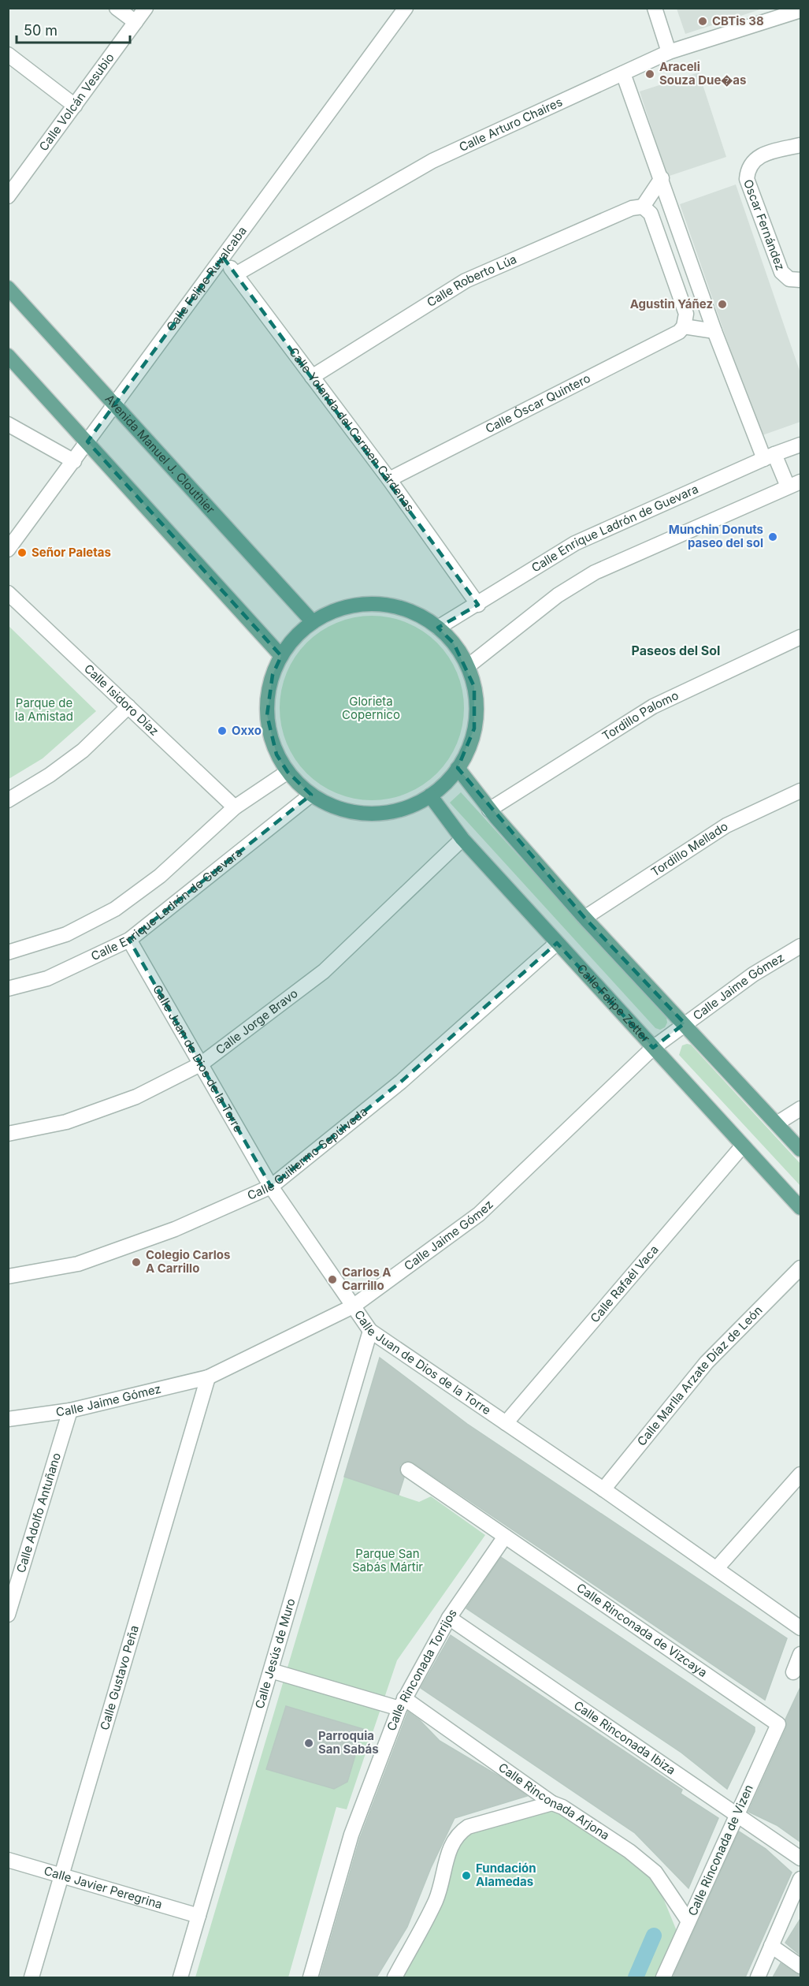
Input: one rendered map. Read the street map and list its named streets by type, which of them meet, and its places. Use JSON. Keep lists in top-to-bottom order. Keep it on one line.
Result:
{"streets":{"main road":["Avenida Manuel J. Clouthier","Calle Felipe Zetter"],"street":["Calle Volcán Vesubio","Calle Arturo Chaires","Oscar Fernández","Calle Felipe Ruvalcaba","Calle Roberto Lúa","Calle Óscar Quintero","Calle Yolanda del Carmen Cárdenas","Calle Enrique Ladrón de Guevara","Calle Isidoro Díaz","Tordillo Palomo","Tordillo Mellado","Calle Jaime Gómez","Calle Jorge Bravo","Calle Juan de Dios de la Torre","Calle Guillermo Sepúlveda","Calle Rafaél Vaca","Calle Marlla Arzate Díaz de León","Calle Adolfo Antuñano","Calle Rinconada de Vizcaya","Calle Jesús de Muro","Calle Rinconada Torrijos","Calle Gustavo Peña","Calle Rinconada Ibiza","Calle Rinconada Arjona","Calle Rinconada de Vizen","Calle Javier Peregrina"]},"crossings":[["Calle Arturo Chaires","Calle Yolanda del Carmen Cárdenas"],["Calle Felipe Ruvalcaba","Calle Yolanda del Carmen Cárdenas"],["Calle Felipe Ruvalcaba","Avenida Manuel J. Clouthier"],["Calle Roberto Lúa","Calle Yolanda del Carmen Cárdenas"],["Calle Óscar Quintero","Calle Yolanda del Carmen Cárdenas"],["Calle Yolanda del Carmen Cárdenas","Calle Enrique Ladrón de Guevara"],["Calle Enrique Ladrón de Guevara","Calle Juan de Dios de la Torre"],["Calle Jaime Gómez","Calle Felipe Zetter"],["Calle Jaime Gómez","Calle Juan de Dios de la Torre"],["Calle Jaime Gómez","Calle Adolfo Antuñano"],["Calle Jaime Gómez","Calle Gustavo Peña"],["Calle Felipe Zetter","Calle Jorge Bravo"],["Calle Felipe Zetter","Calle Guillermo Sepúlveda"],["Calle Felipe Zetter","Calle Rafaél Vaca"],["Calle Jorge Bravo","Calle Juan de Dios de la Torre"],["Calle Juan de Dios de la Torre","Calle Guillermo Sepúlveda"],["Calle Juan de Dios de la Torre","Calle Rafaél Vaca"],["Calle Juan de Dios de la Torre","Calle Marlla Arzate Díaz de León"],["Calle Juan de Dios de la Torre","Calle Jesús de Muro"],["Calle Rinconada de Vizcaya","Calle Rinconada Torrijos"],["Calle Rinconada de Vizcaya","Calle Rinconada de Vizen"],["Calle Jesús de Muro","Calle Rinconada Arjona"],["Calle Jesús de Muro","Calle Javier Peregrina"],["Calle Rinconada Torrijos","Calle Rinconada Ibiza"],["Calle Rinconada Torrijos","Calle Rinconada Arjona"],["Calle Gustavo Peña","Calle Javier Peregrina"],["Calle Rinconada Ibiza","Calle Rinconada de Vizen"],["Calle Rinconada Arjona","Calle Rinconada de Vizen"]],"districts":["Paseos del Sol"],"parks":["Glorieta Copernico","Parque de la Amistad","Parque San Sabás Mártir"],"places":["CBTis 38","Araceli Souza Due�as","Agustin Yáñez","Munchin Donuts paseo del sol","Señor Paletas","Oxxo","Colegio Carlos A Carrillo","Carlos A Carrillo","Parroquia San Sabás","Fundación Alamedas"],"scale_bar":"50 m"}
